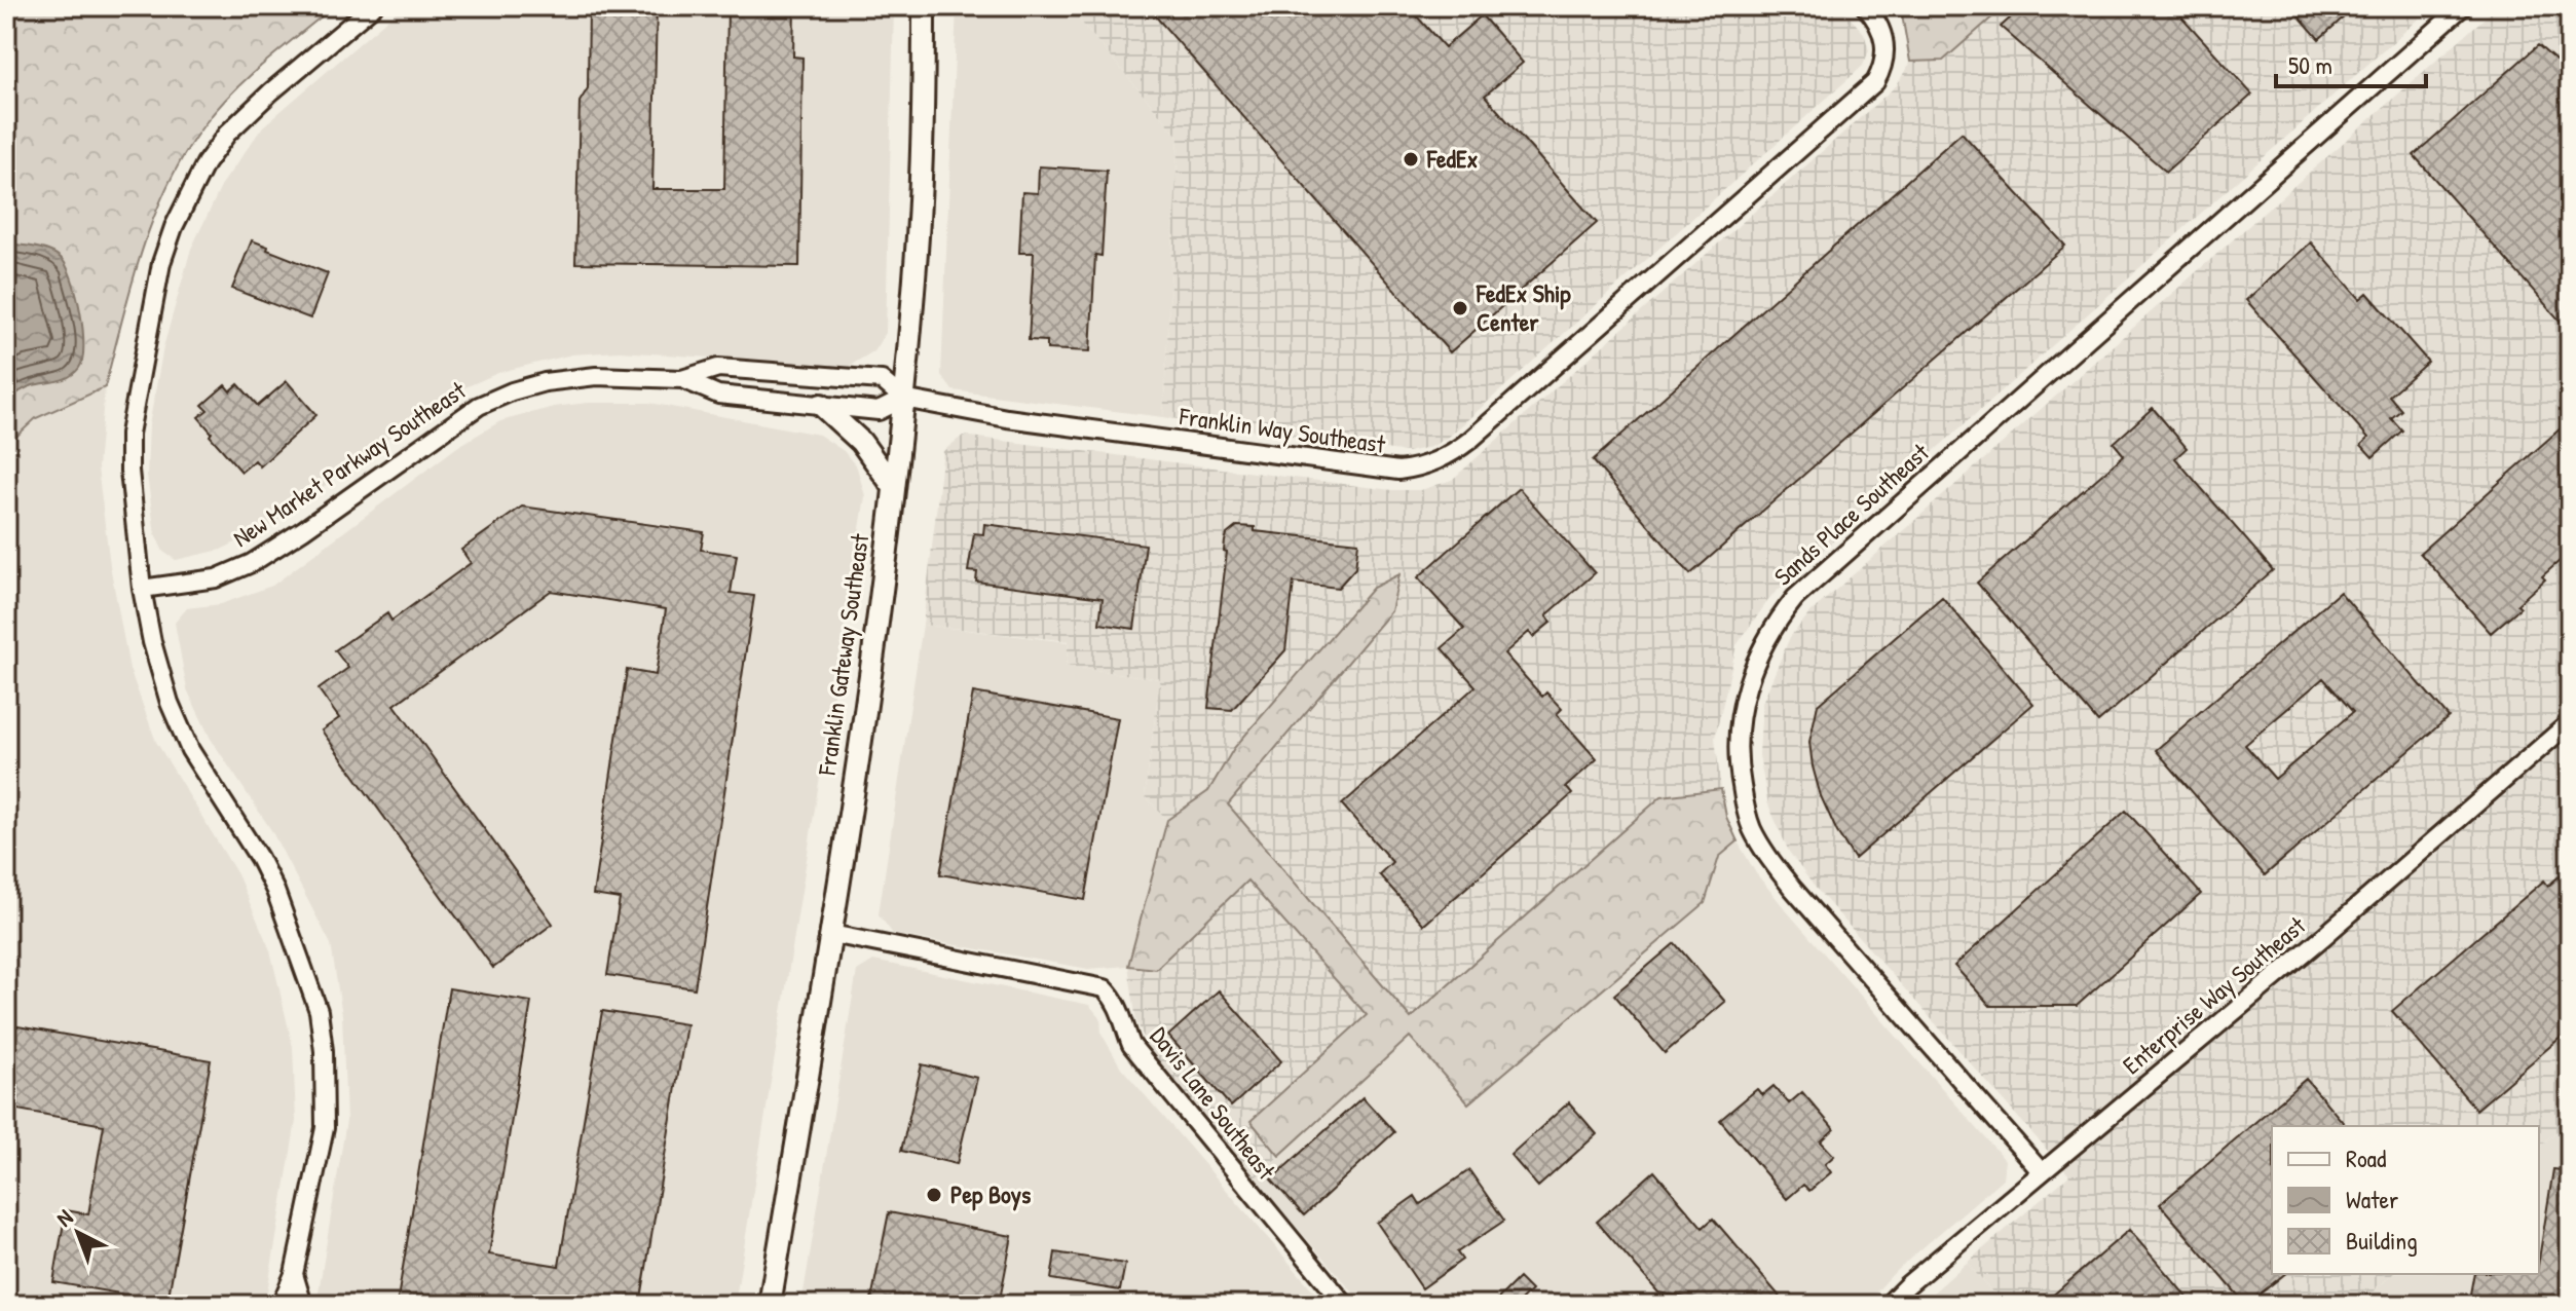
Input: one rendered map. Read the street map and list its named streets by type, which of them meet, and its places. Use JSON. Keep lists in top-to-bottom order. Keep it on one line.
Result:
{"streets":{"street":["Franklin Way Southeast","New Market Parkway Southeast","Sands Place Southeast","Franklin Gateway Southeast","Enterprise Way Southeast","Davis Lane Southeast"]},"crossings":[["Franklin Way Southeast","New Market Parkway Southeast"],["Franklin Way Southeast","Franklin Gateway Southeast"],["New Market Parkway Southeast","Franklin Gateway Southeast"],["Sands Place Southeast","Enterprise Way Southeast"],["Franklin Gateway Southeast","Davis Lane Southeast"]],"places":["FedEx","FedEx Ship Center","Pep Boys"],"legend":["Road","Water","Building"],"scale_bar":"50 m","north":"top left"}
